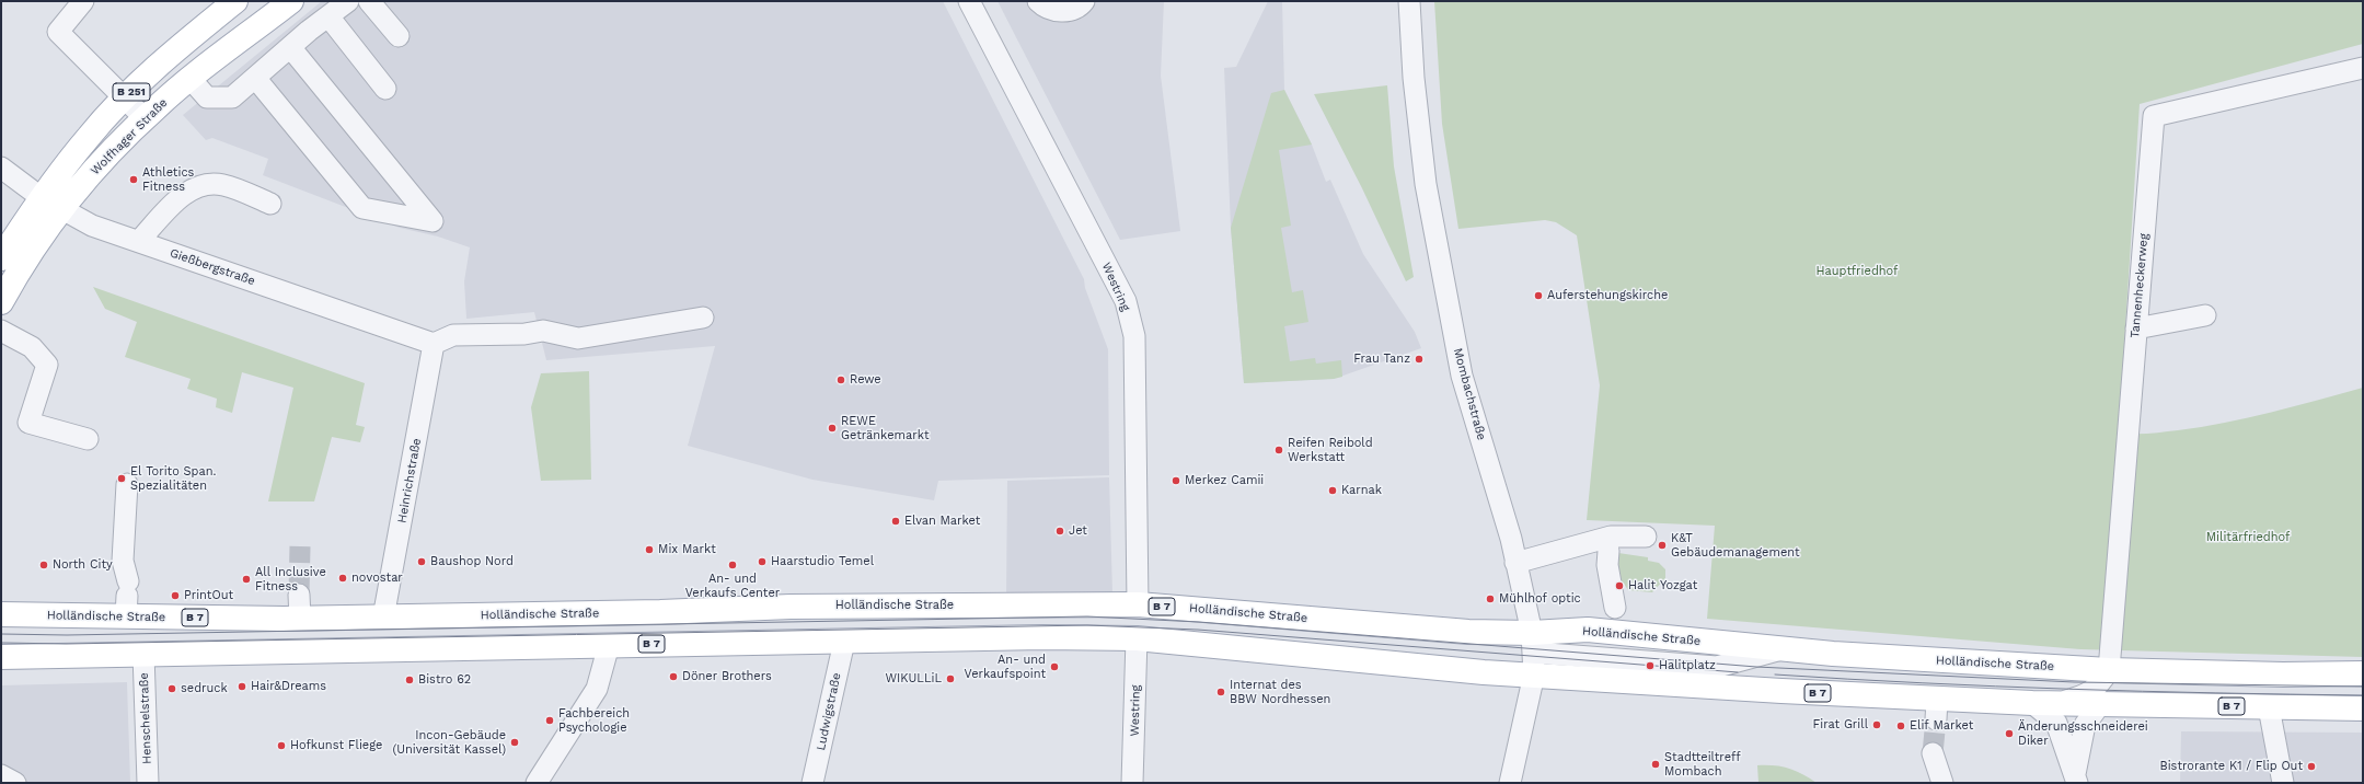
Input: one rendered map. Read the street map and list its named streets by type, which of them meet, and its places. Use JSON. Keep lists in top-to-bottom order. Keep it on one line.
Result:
{"streets":{"main road":["B 251","Wolfhager Straße","Holländische Straße","B 7"],"street":["Gießbergstraße","Tannenheckerweg","Westring","Mombachstraße","Heinrichstraße","Ludwigstraße","Henschelstraße"]},"crossings":[["B 251","Gießbergstraße"],["Wolfhager Straße","Gießbergstraße"],["Gießbergstraße","Heinrichstraße"],["Tannenheckerweg","Holländische Straße"],["Westring","Holländische Straße"],["Mombachstraße","Holländische Straße"],["Heinrichstraße","Holländische Straße"],["Holländische Straße","Ludwigstraße"],["Holländische Straße","Henschelstraße"]],"parks":["Hauptfriedhof","Militärfriedhof"],"places":["Athletics Fitness","Auferstehungskirche","Frau Tanz","Rewe","REWE Getränkemarkt","Reifen Reibold Werkstatt","El Torito Span. Spezialitäten","Merkez Camii","Karnak","Elvan Market","Jet","K&T Gebäudemanagement","Mix Markt","Baushop Nord","Haarstudio Temel","North City","An- und Verkaufs Center","novostar","All Inclusive Fitness","Halit Yozgat","PrintOut","Mühlhof optic","Halitplatz","An- und Verkaufspoint","Döner Brothers","WIKULLiL","Bistro 62","Hair&Dreams","sedruck","Internat des BBW Nordhessen","Fachbereich Psychologie","Firat Grill","Elif Market","Änderungsschneiderei Diker","Incon-Gebäude (Universität Kassel)","Hofkunst Fliege","Stadtteiltreff Mombach","Bistrorante K1 / Flip Out"]}
